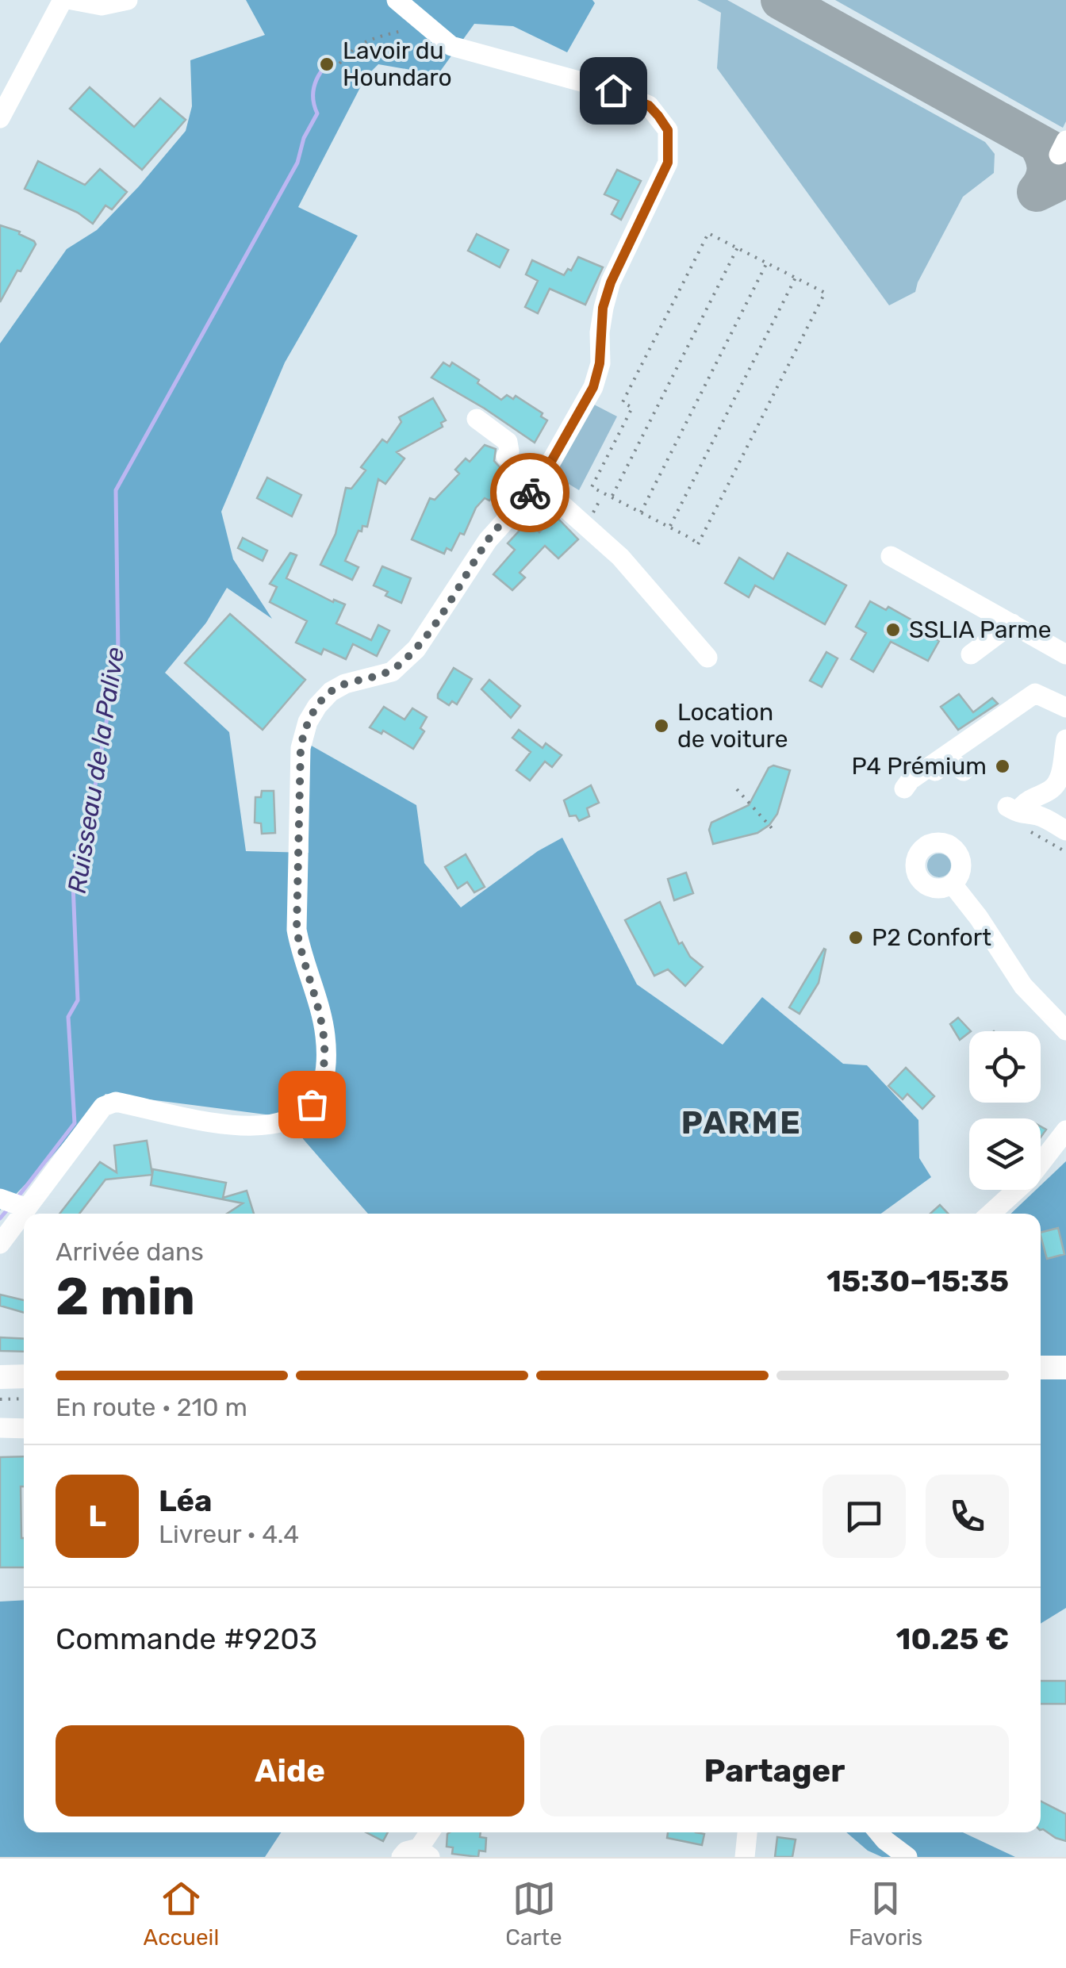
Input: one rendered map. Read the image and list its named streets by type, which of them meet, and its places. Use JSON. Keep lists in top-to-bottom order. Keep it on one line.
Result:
{"districts":["PARME"],"water":["Ruisseau de la Palive"],"places":["Lavoir du Houndaro","SSLIA Parme","Location de voiture","P4 Prémium","P2 Confort"],"page":{"heading":["2 min","Arrivée dans","15:30–15:35"],"panel":["Léa","Livreur · 4.4","Commande #9203","10.25 €"],"bar":"En route · 210 m","round":"L","buttons":["Aide","Partager"],"tabs":["Accueil","Carte","Favoris"]}}
